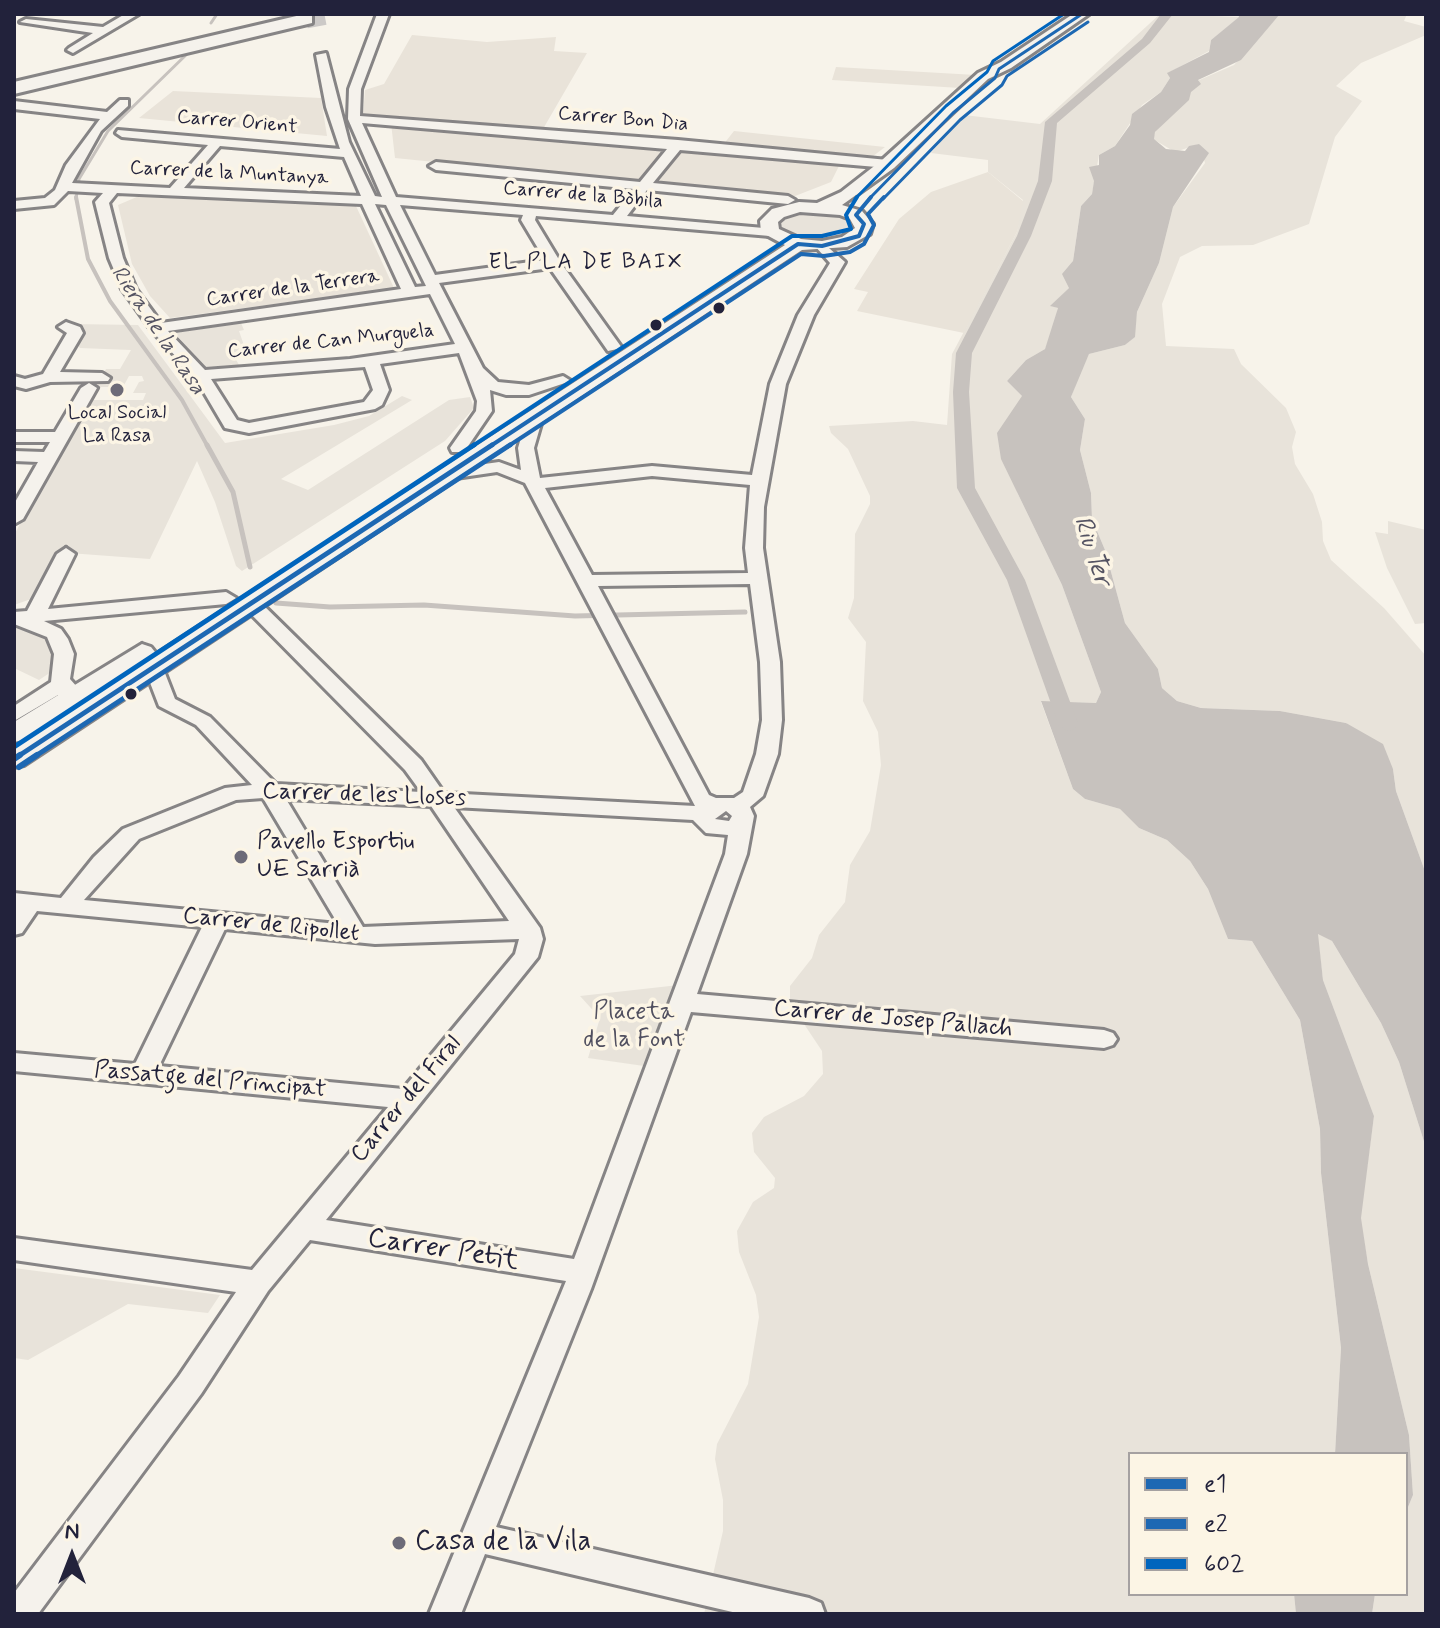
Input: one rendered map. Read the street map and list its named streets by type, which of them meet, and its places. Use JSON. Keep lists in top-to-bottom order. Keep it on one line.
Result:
{"streets":{"street":["Carrer Bon Dia","Carrer Orient","Carrer de la Muntanya","Carrer de la Bòbila","Carrer de la Terrera","Carrer de Can Murguela","Carrer de les Lloses","Carrer de Ripollet","Carrer de Josep Pallach","Passatge del Principat","Carrer del Firal","Carrer Petit"]},"crossings":[["Carrer de la Muntanya","Carrer de la Bòbila"],["Carrer de les Lloses","Carrer de Ripollet"],["Carrer de Ripollet","Carrer del Firal"],["Passatge del Principat","Carrer del Firal"],["Carrer del Firal","Carrer Petit"]],"districts":["EL PLA DE BAIX"],"water":["Riera de la Rasa","Riu Ter"],"parks":["Placeta de la Font"],"places":["Local Social La Rasa","Pavello Esportiu UE Sarrià","Casa de la Vila"],"lines":["transit line e1","transit line 602","transit line e2"],"legend":["e1","e2","602"],"north":"top"}
